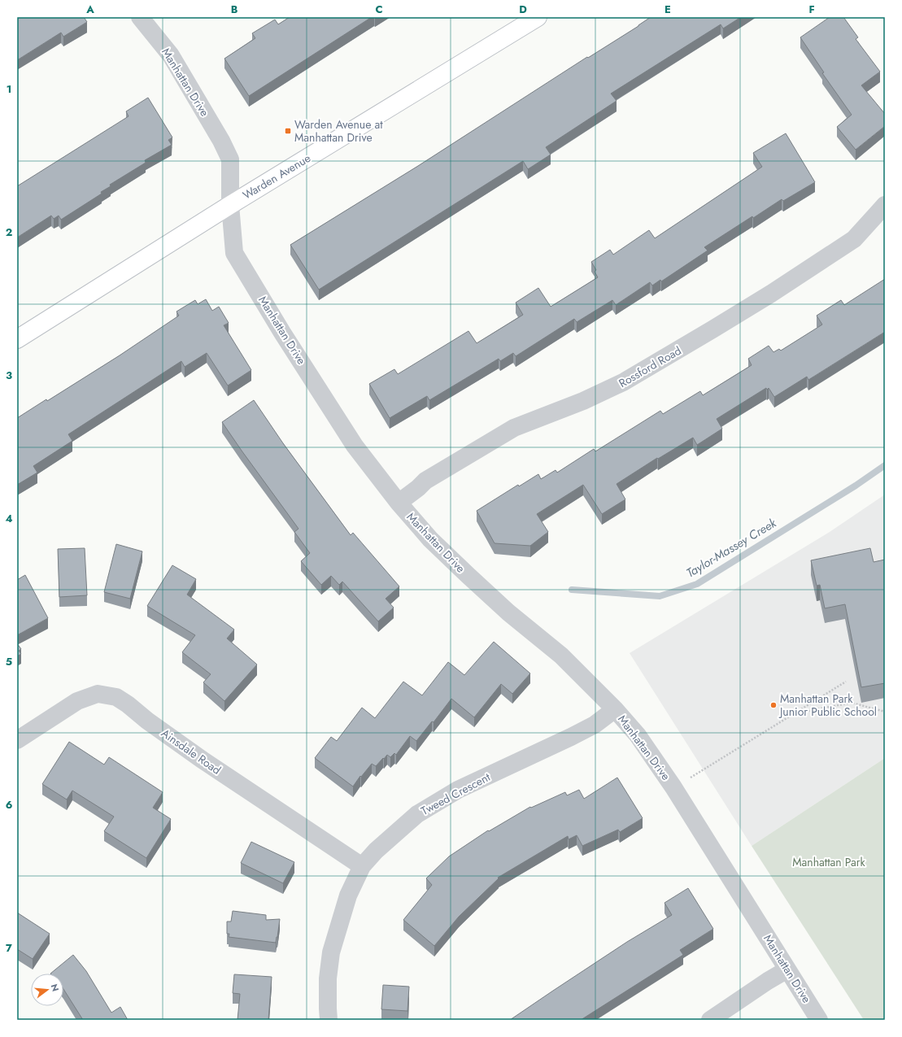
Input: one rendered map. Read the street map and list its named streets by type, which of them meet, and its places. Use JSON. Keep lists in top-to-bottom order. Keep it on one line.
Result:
{"streets":{"main road":["Warden Avenue"],"street":["Manhattan Drive","Rossford Road","Ainsdale Road","Tweed Crescent"]},"crossings":[["Manhattan Drive","Warden Avenue"],["Manhattan Drive","Rossford Road"],["Manhattan Drive","Tweed Crescent"],["Ainsdale Road","Tweed Crescent"]],"water":["Taylor-Massey Creek"],"parks":["Manhattan Park"],"places":{"transit":["Warden Avenue at Manhattan Drive"],"other":["Manhattan Park Junior Public School"]},"north":"right","grid":{"columns":["A","B","C","D","E","F"],"rows":["1","2","3","4","5","6","7"]}}
